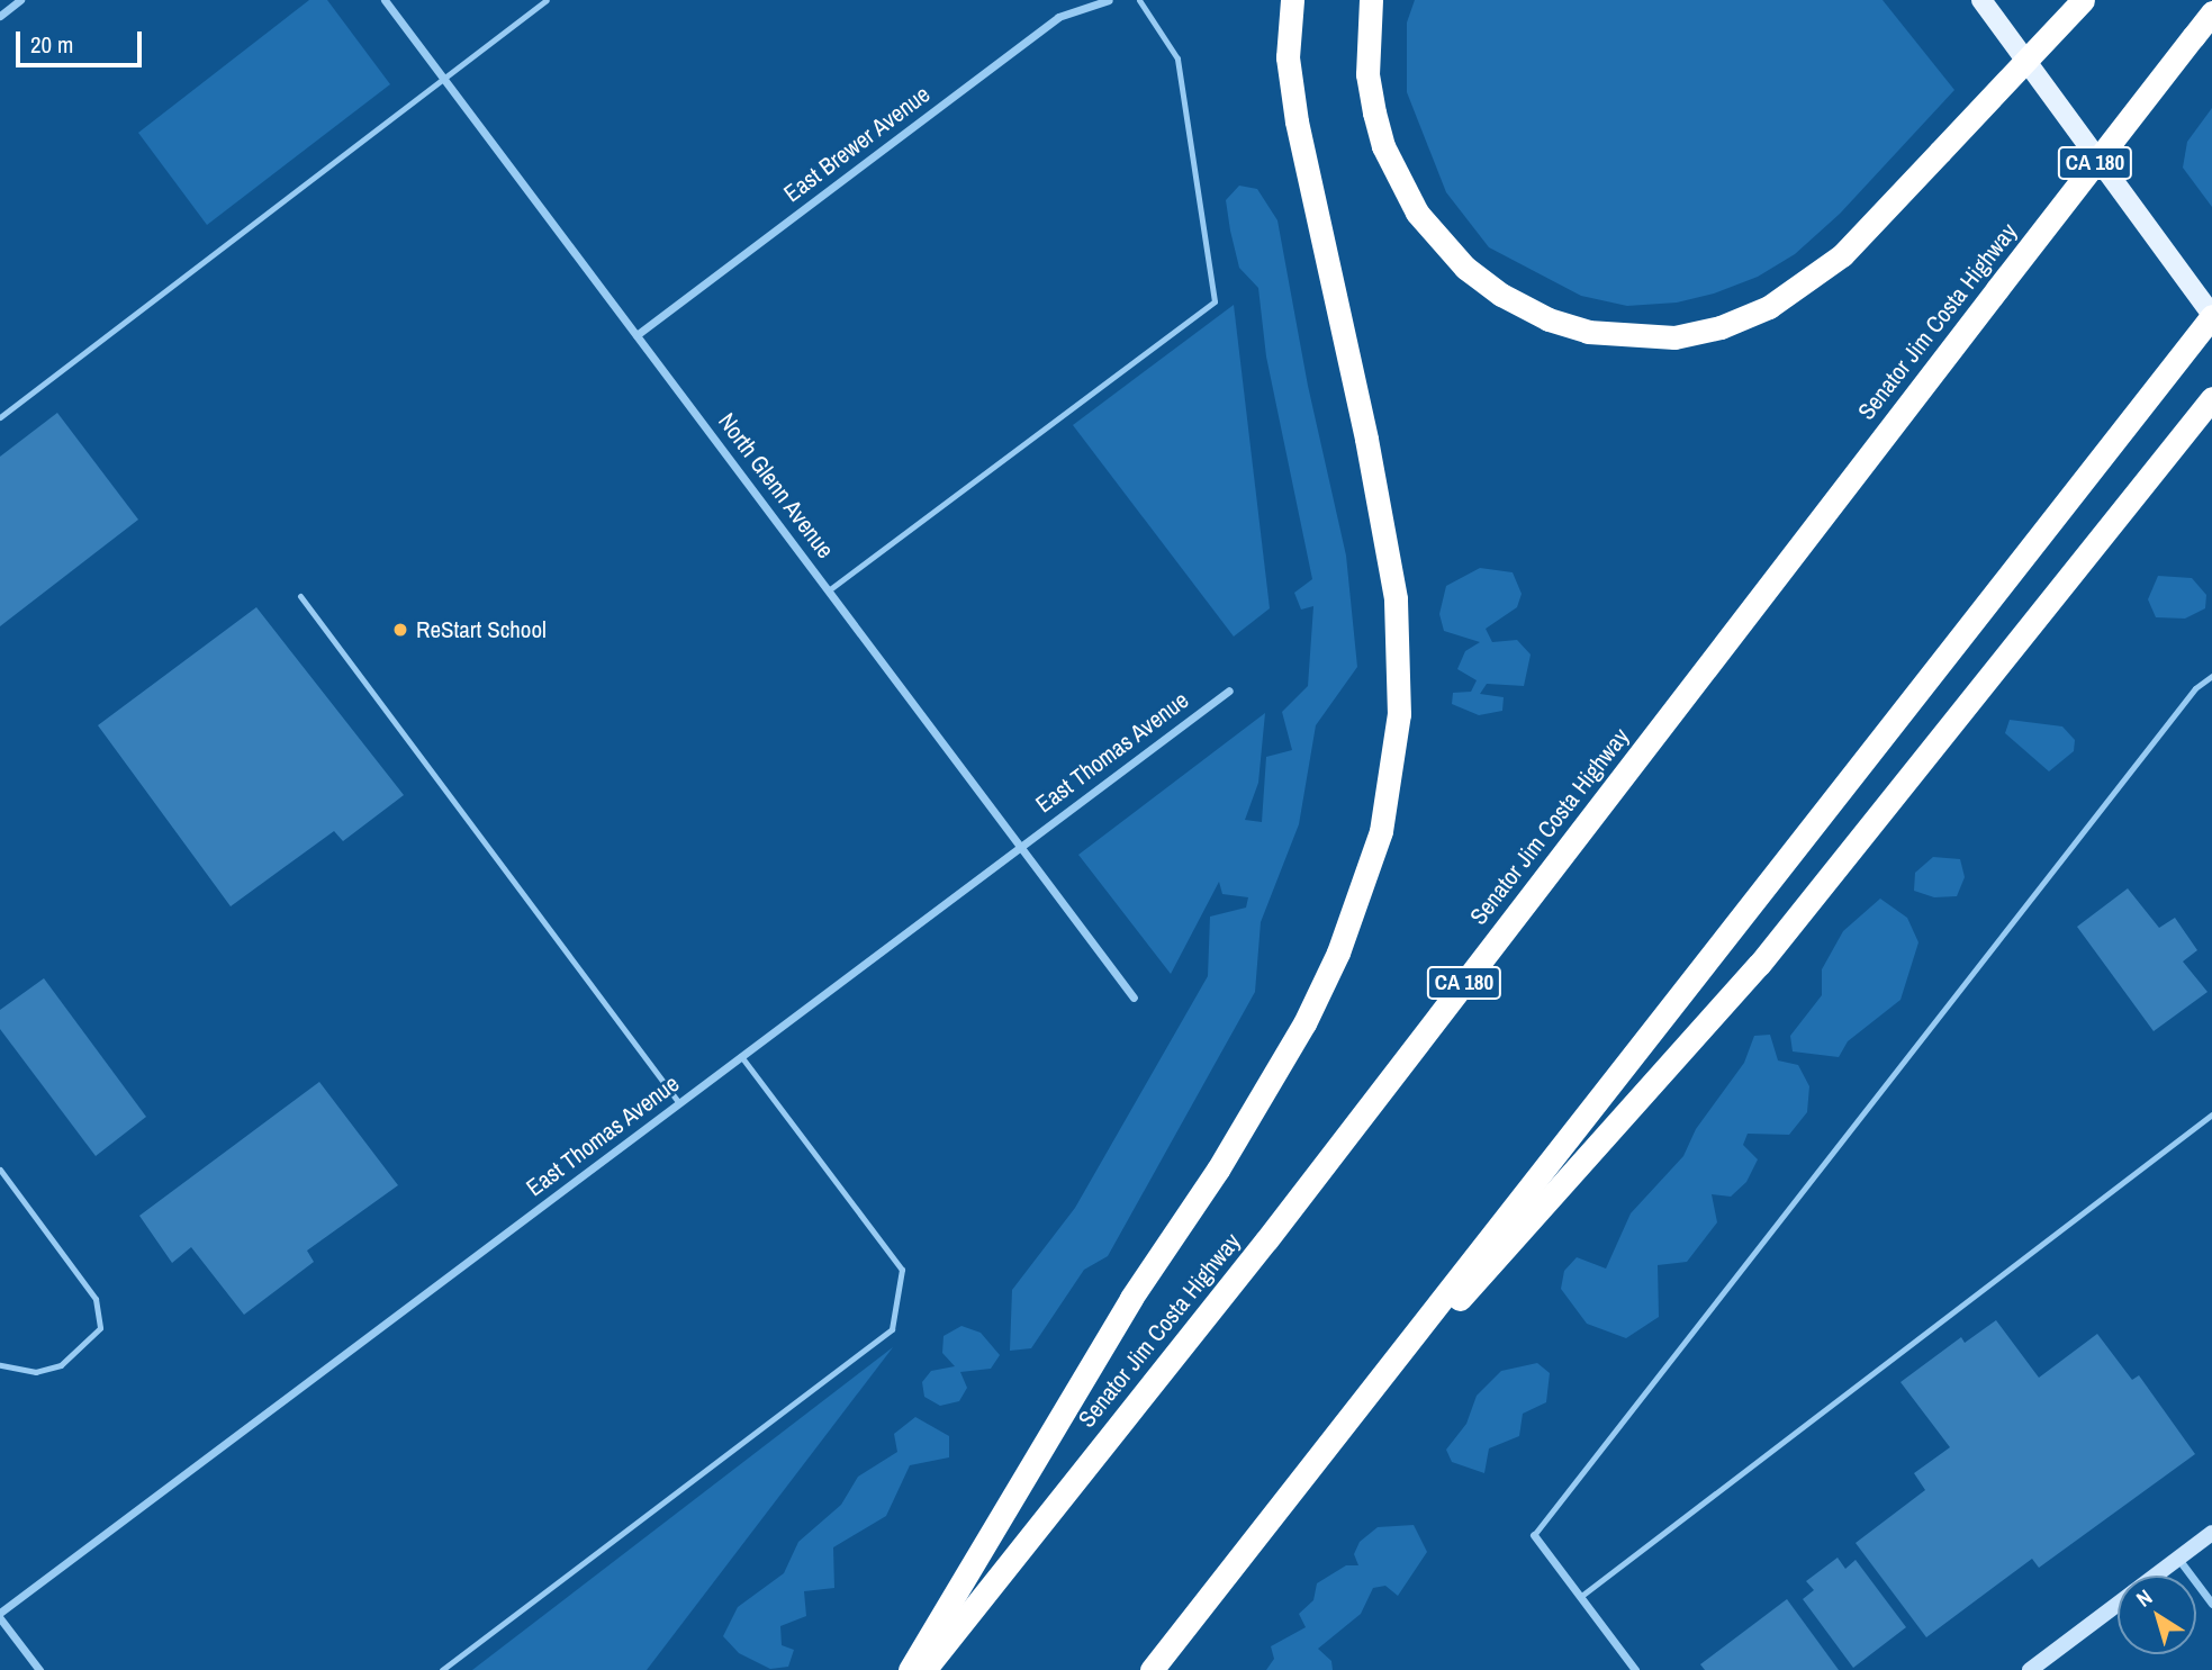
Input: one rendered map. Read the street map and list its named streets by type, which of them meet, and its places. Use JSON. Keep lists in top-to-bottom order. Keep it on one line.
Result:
{"streets":{"highway":["CA 180","Senator Jim Costa Highway"],"street":["East Brewer Avenue","North Glenn Avenue","East Thomas Avenue"]},"crossings":[["East Brewer Avenue","North Glenn Avenue"],["North Glenn Avenue","East Thomas Avenue"]],"places":["ReStart School"],"scale_bar":"20 m","north":"top left"}
